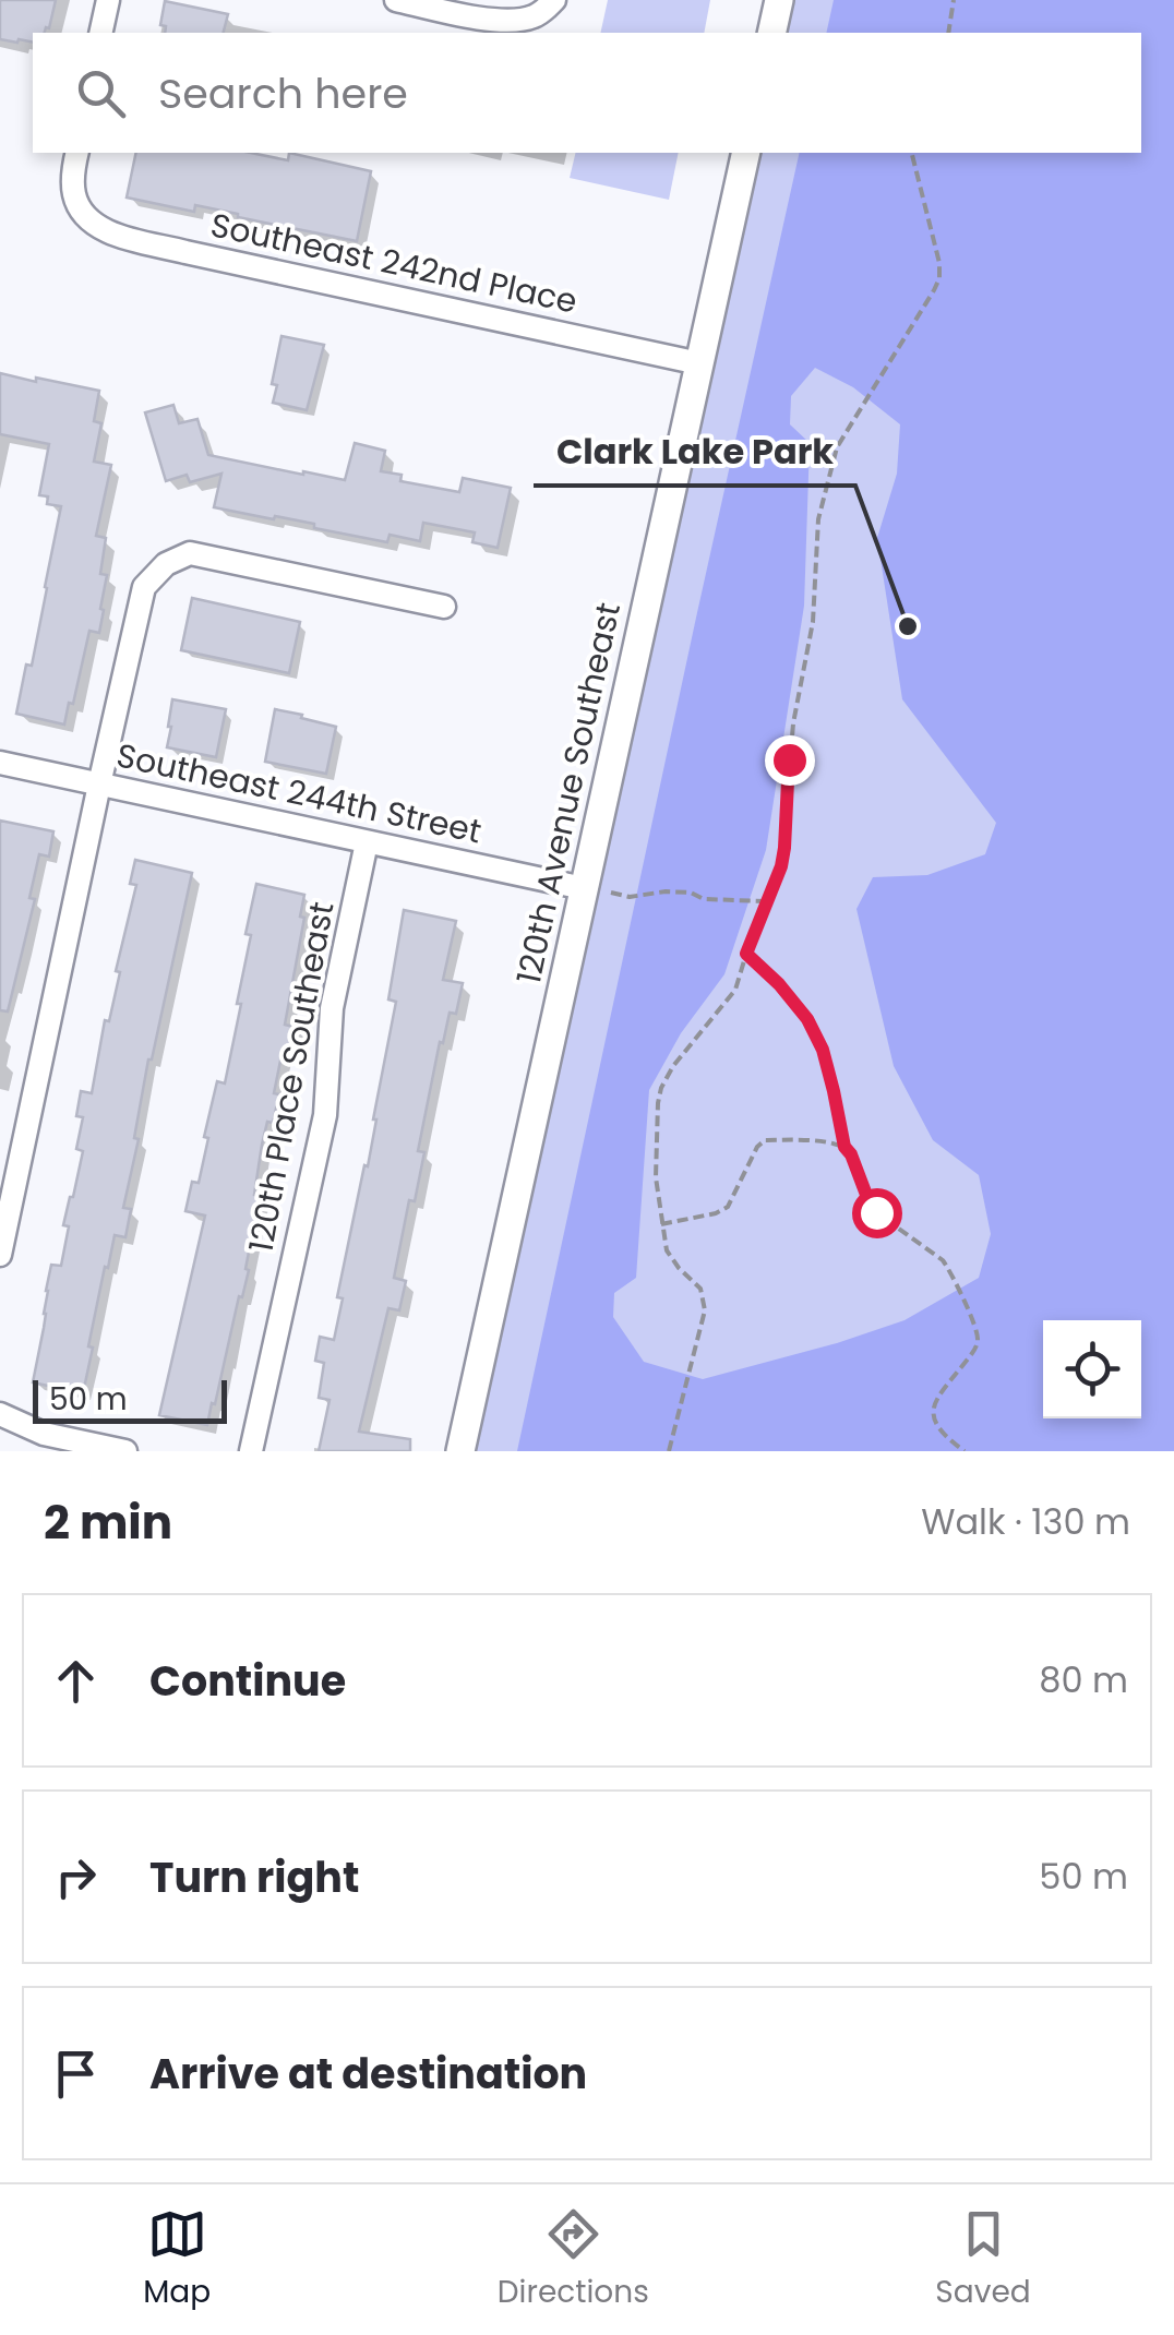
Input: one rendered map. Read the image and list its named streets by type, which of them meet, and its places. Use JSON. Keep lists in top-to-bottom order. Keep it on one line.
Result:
{"streets":{"street":["Southeast 242nd Place","Southeast 244th Street","120th Avenue Southeast","120th Place Southeast"]},"crossings":[["Southeast 242nd Place","120th Avenue Southeast"],["Southeast 244th Street","120th Avenue Southeast"],["Southeast 244th Street","120th Place Southeast"]],"places":["Clark Lake Park"],"scale_bar":"50 m","page":{"search":"Search here","scale":"50 m","heading":["2 min","Walk · 130 m"],"list":[["Continue","80 m"],["Turn right","50 m"],"Arrive at destination"],"nav":["Map","Directions","Saved"]}}
